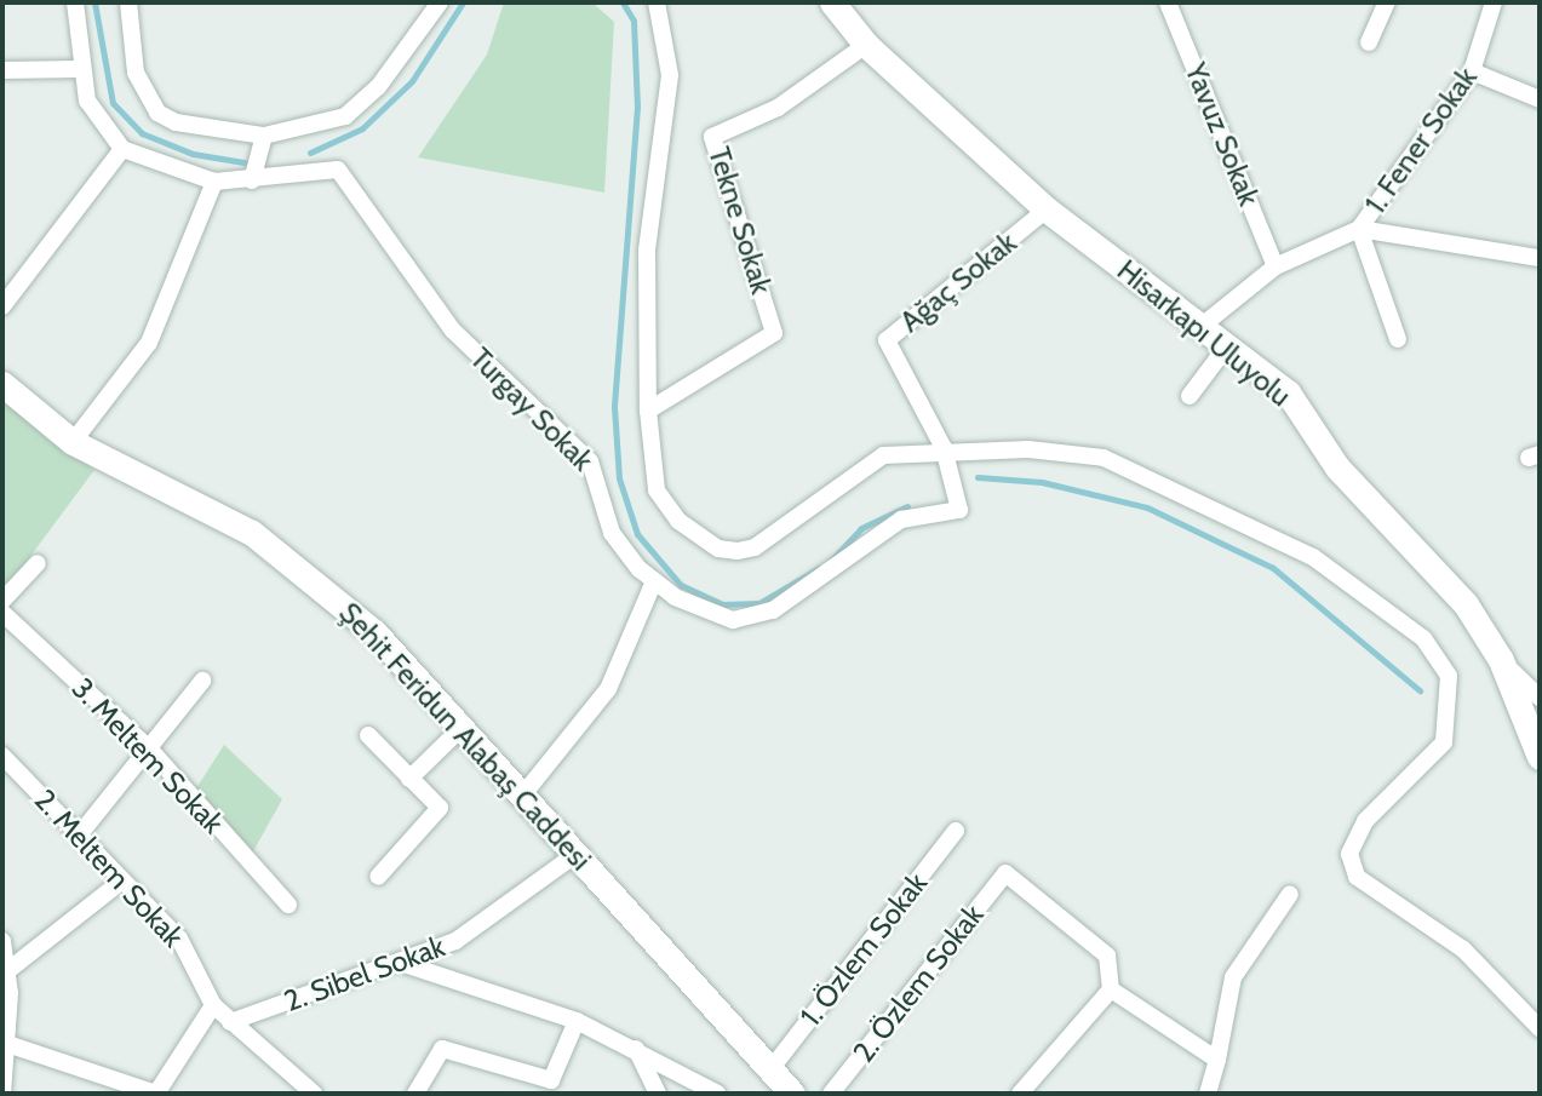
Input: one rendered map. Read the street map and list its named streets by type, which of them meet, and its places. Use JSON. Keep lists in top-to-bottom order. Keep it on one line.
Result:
{"streets":{"street":["Yavuz Sokak","1. Fener Sokak","Tekne Sokak","Ağaç Sokak","Hisarkapı Uluyolu","Turgay Sokak","Şehit Feridun Alabaş Caddesi","3. Meltem Sokak","2. Meltem Sokak","1. Özlem Sokak","2. Sibel Sokak","2. Özlem Sokak"]},"crossings":[["Tekne Sokak","Hisarkapı Uluyolu"],["Ağaç Sokak","Hisarkapı Uluyolu"],["Ağaç Sokak","Turgay Sokak"],["Şehit Feridun Alabaş Caddesi","1. Özlem Sokak"],["Şehit Feridun Alabaş Caddesi","2. Sibel Sokak"],["2. Meltem Sokak","2. Sibel Sokak"]]}
